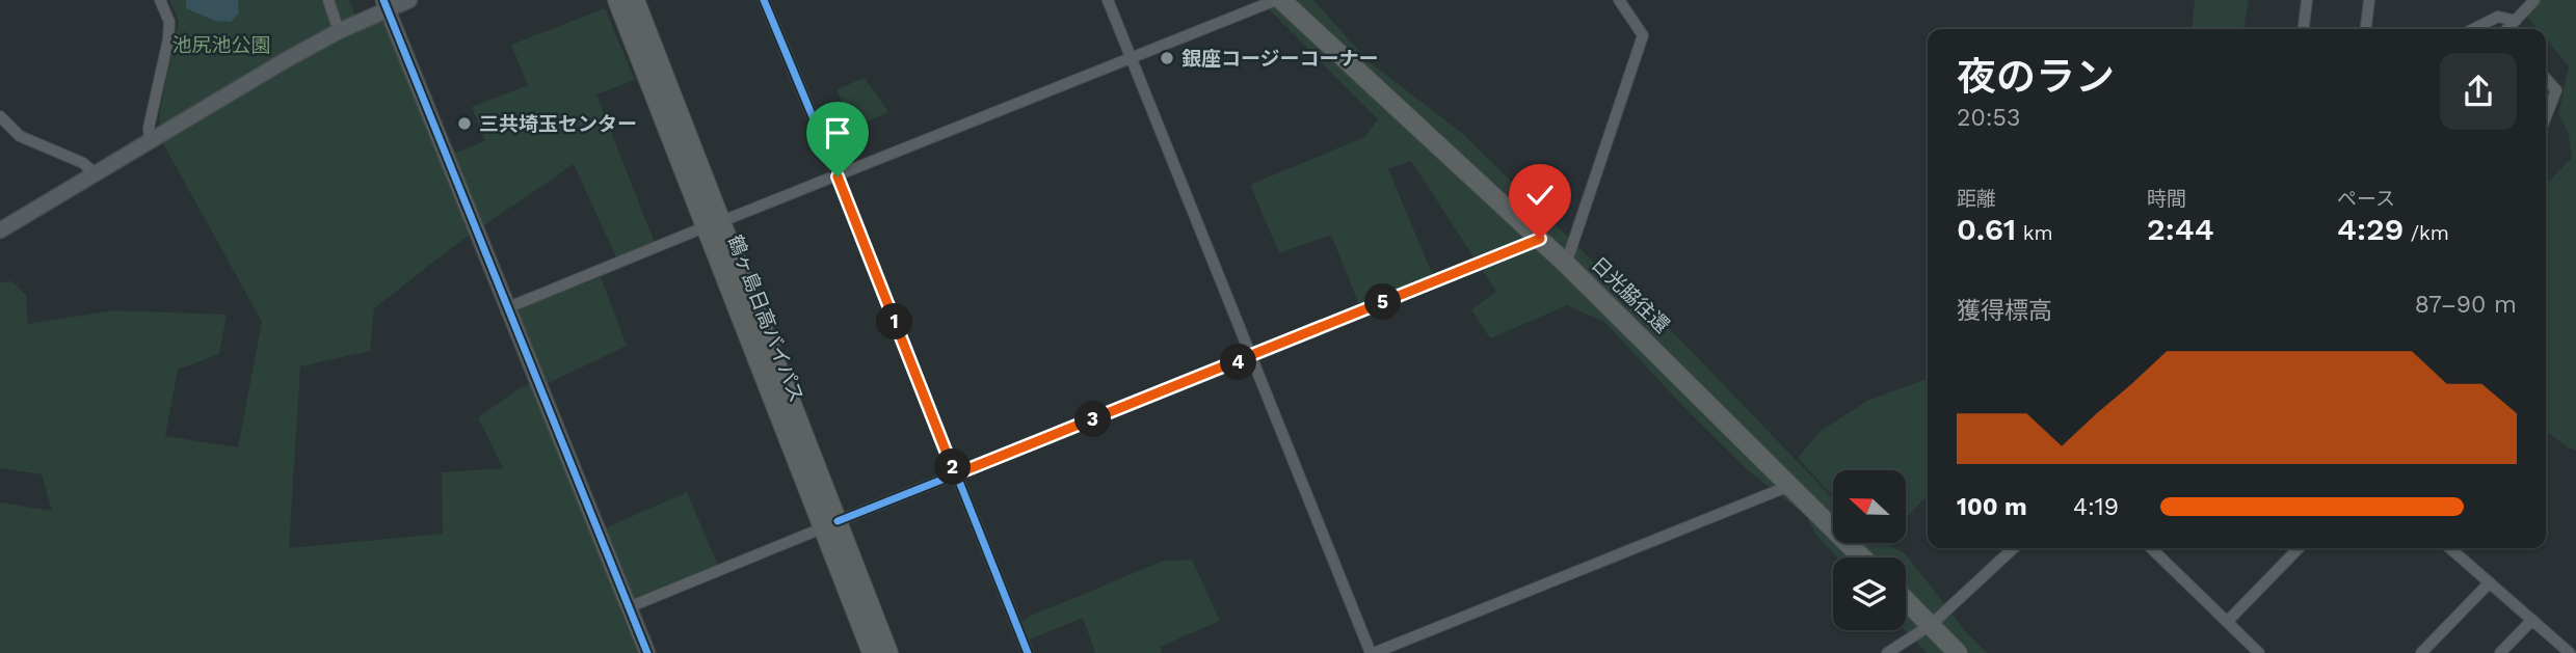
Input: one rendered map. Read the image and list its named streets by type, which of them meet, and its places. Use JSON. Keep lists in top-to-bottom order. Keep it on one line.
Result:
{"streets":{"highway":["日光脇往還","鶴ヶ島日高バイパス"]},"parks":["池尻池公園"],"places":["銀座コージーコーナー","三共埼玉センター"],"north":"left","page":{"heading":["夜のラン","20:53"],"stats":[["距離","0.61 km"],["時間","2:44"],["ペース","4:29 /km"]],"chart":["獲得標高","87–90 m"],"pins":["5","1","4","3","2"],"list":[{"name":"100 m","note":"4:19"}]}}
